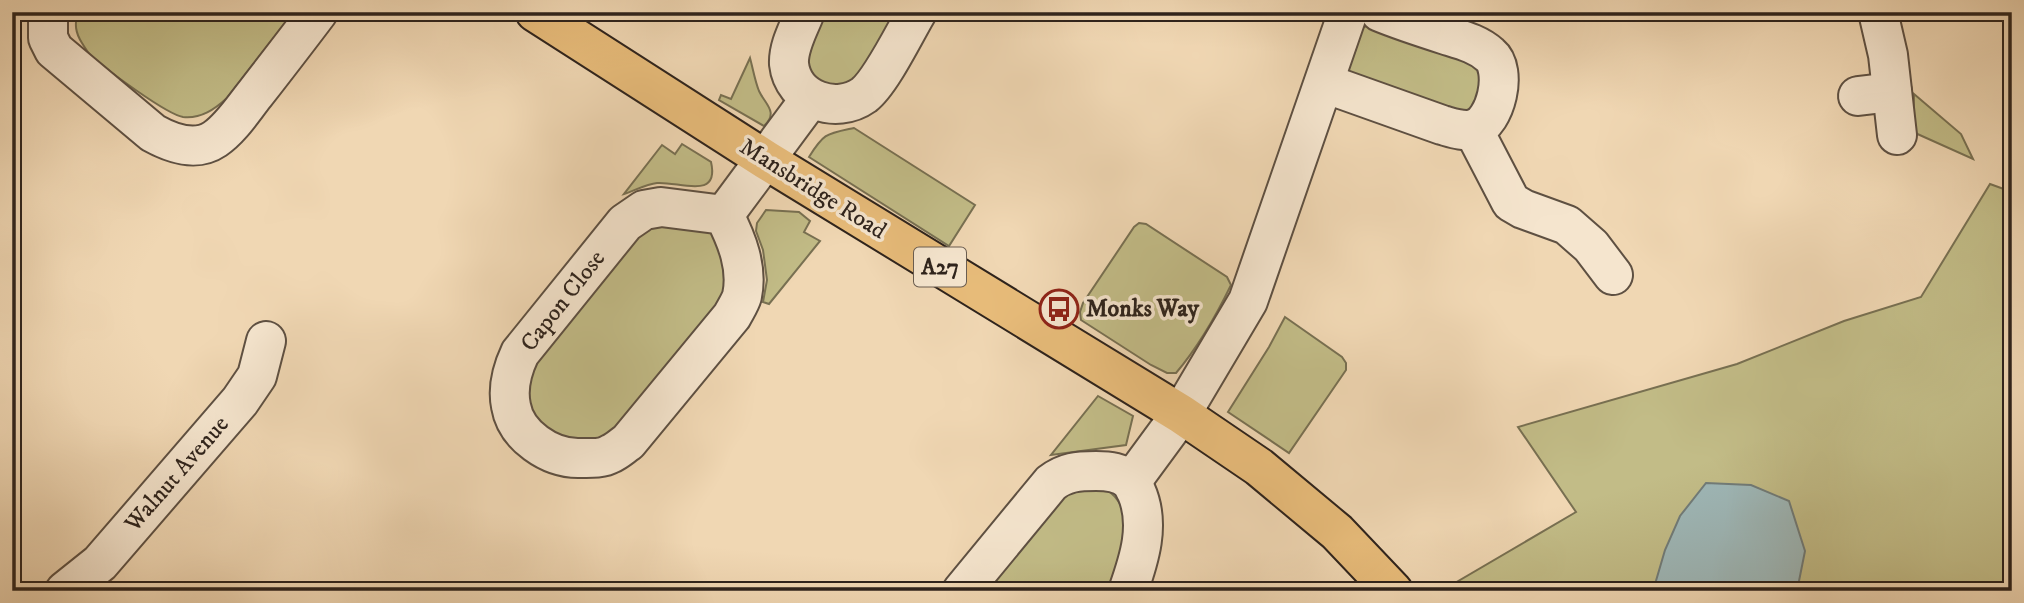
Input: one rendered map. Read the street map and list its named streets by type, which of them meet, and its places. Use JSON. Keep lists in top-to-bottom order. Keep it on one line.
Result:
{"streets":{"main road":["Mansbridge Road","A27"],"street":["Capon Close","Walnut Avenue"]},"places":{"bus stop":["Monks Way"]}}
